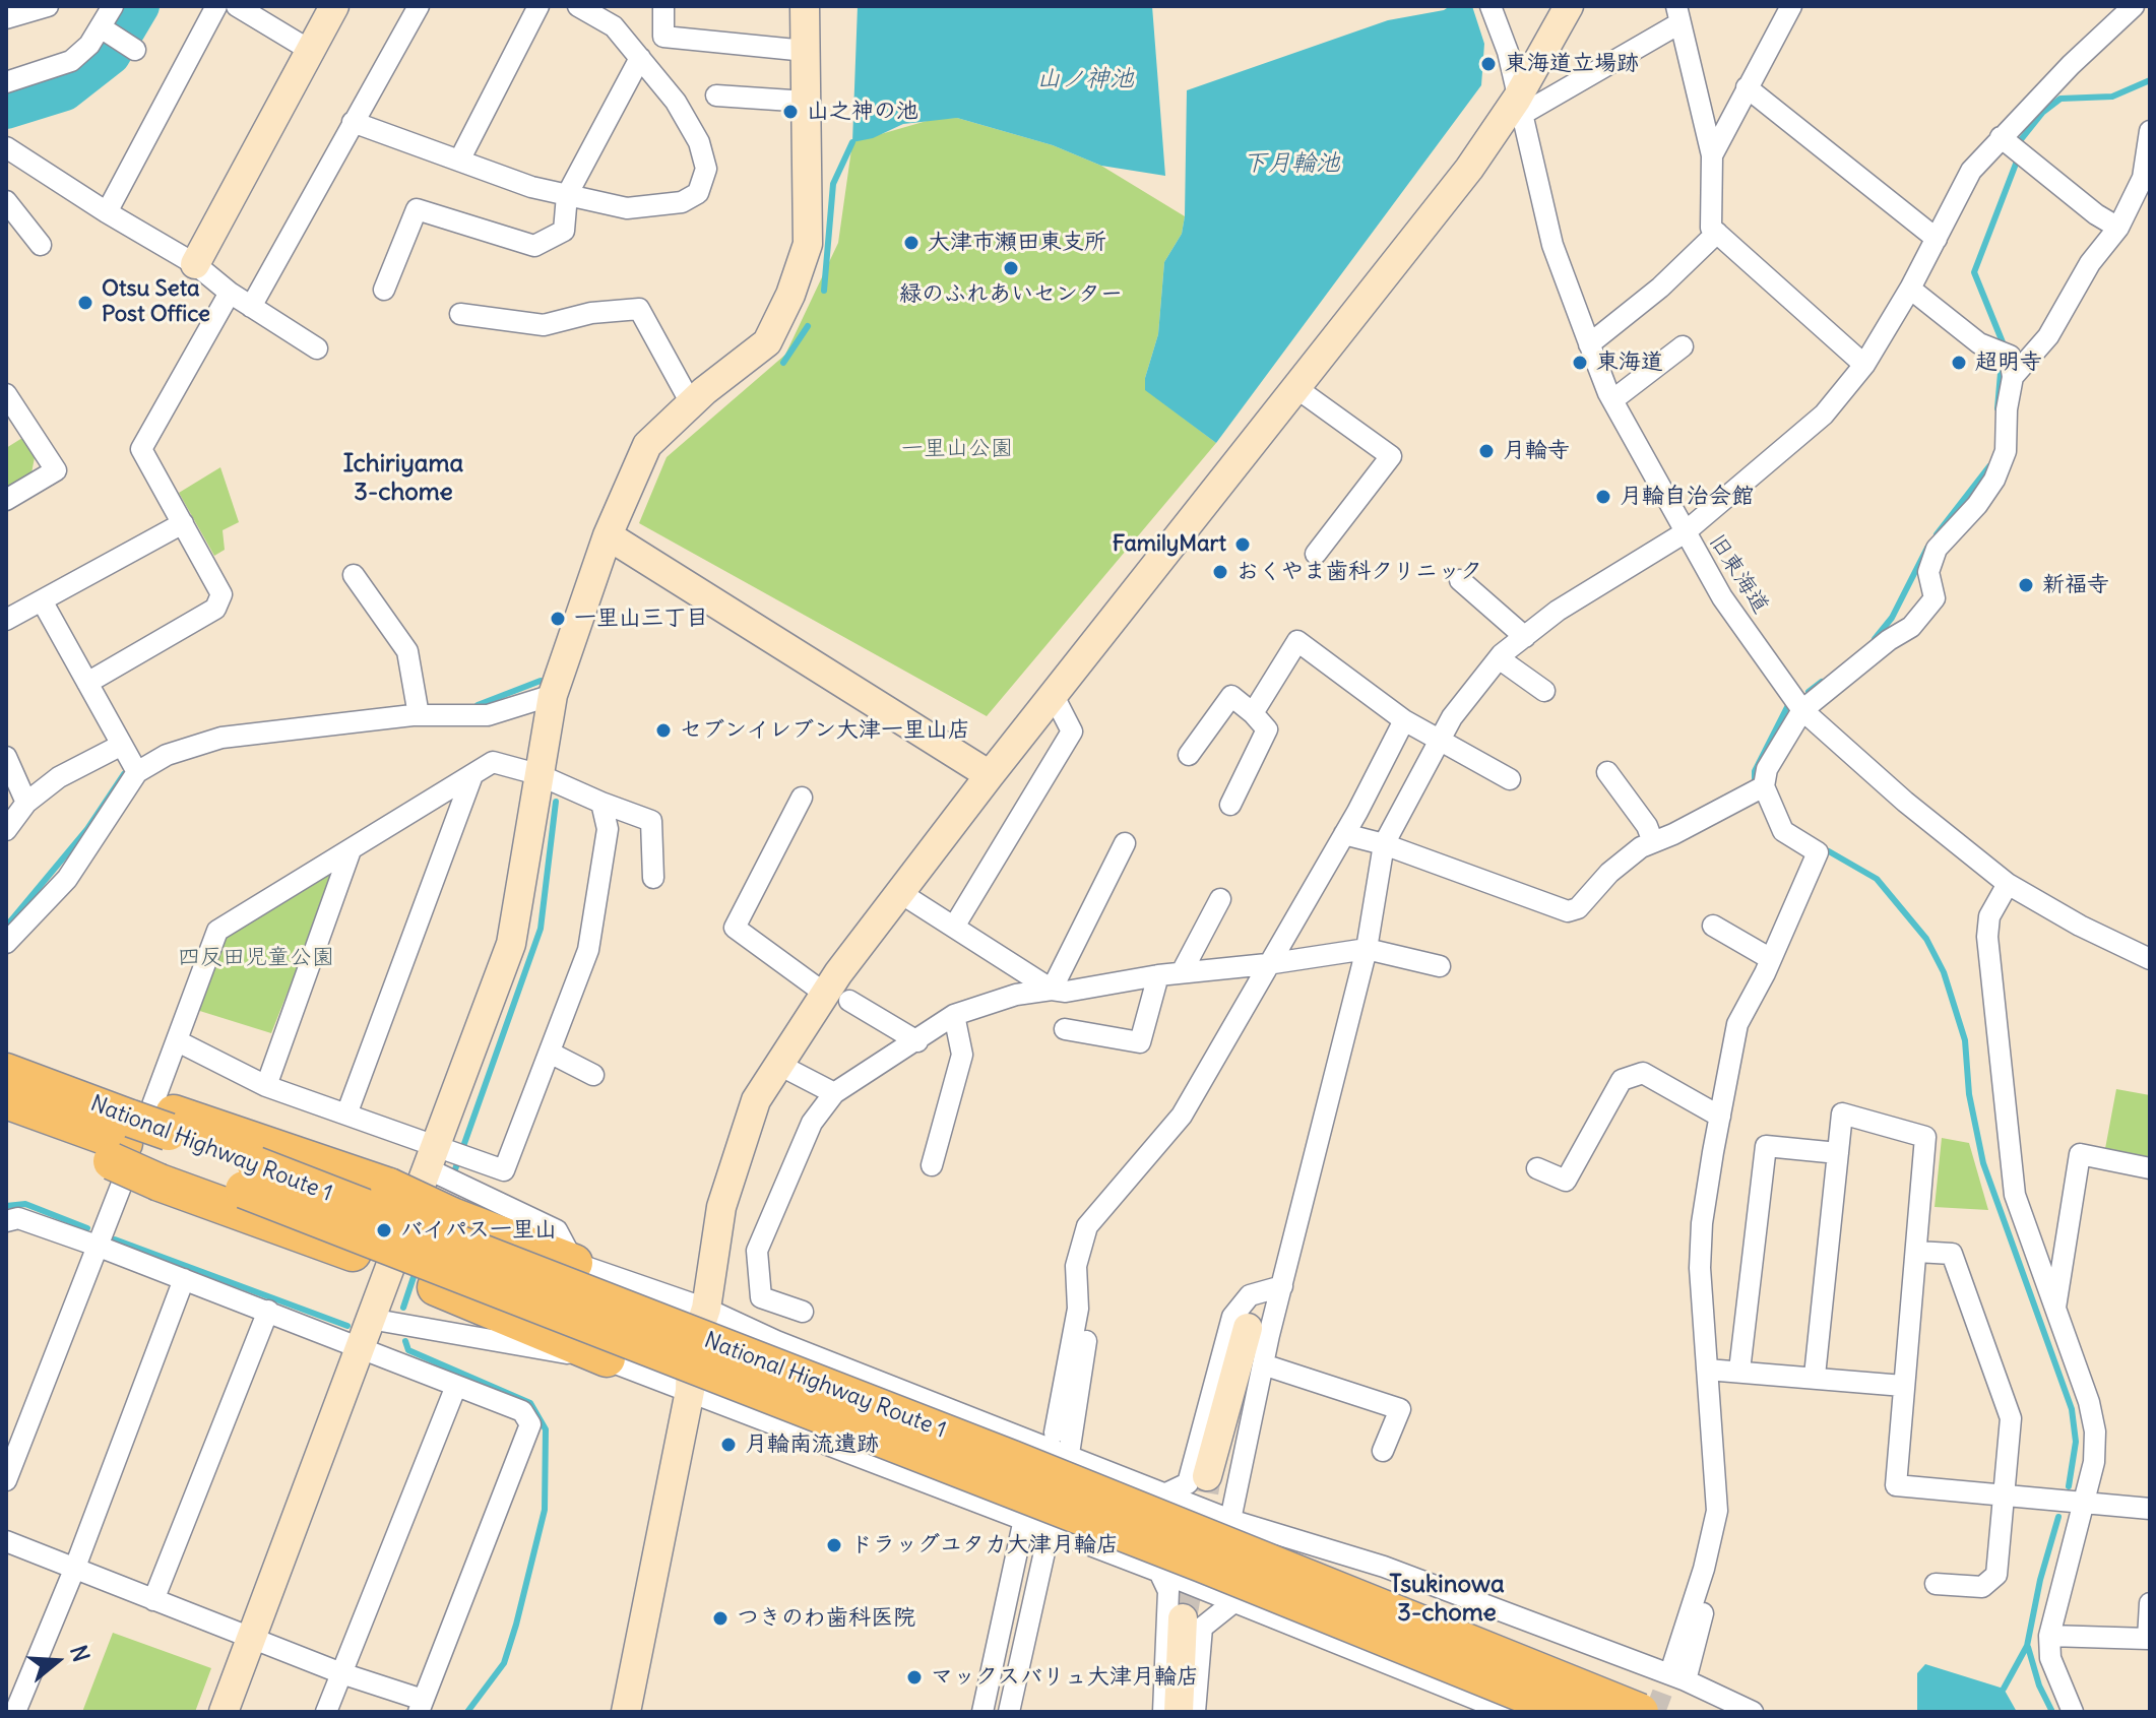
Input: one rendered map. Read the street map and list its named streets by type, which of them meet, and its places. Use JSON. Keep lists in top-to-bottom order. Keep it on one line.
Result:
{"streets":{"highway":["National Highway Route 1"],"street":["旧東海道"]},"districts":["Ichiriyama 3-chome","Tsukinowa 3-chome"],"water":["山ノ神池","下月輪池"],"parks":["一里山公園","四反田児童公園"],"places":["東海道立場跡","山之神の池","大津市瀬田東支所","緑のふれあいセンター","Otsu Seta Post Office","東海道","超明寺","月輪寺","月輪自治会館","FamilyMart","おくやま歯科クリニック","新福寺","一里山三丁目","セブンイレブン大津一里山店","バイパス一里山","月輪南流遺跡","ドラッグユタカ大津月輪店","つきのわ歯科医院","マックスバリュ大津月輪店"],"north":"right"}
